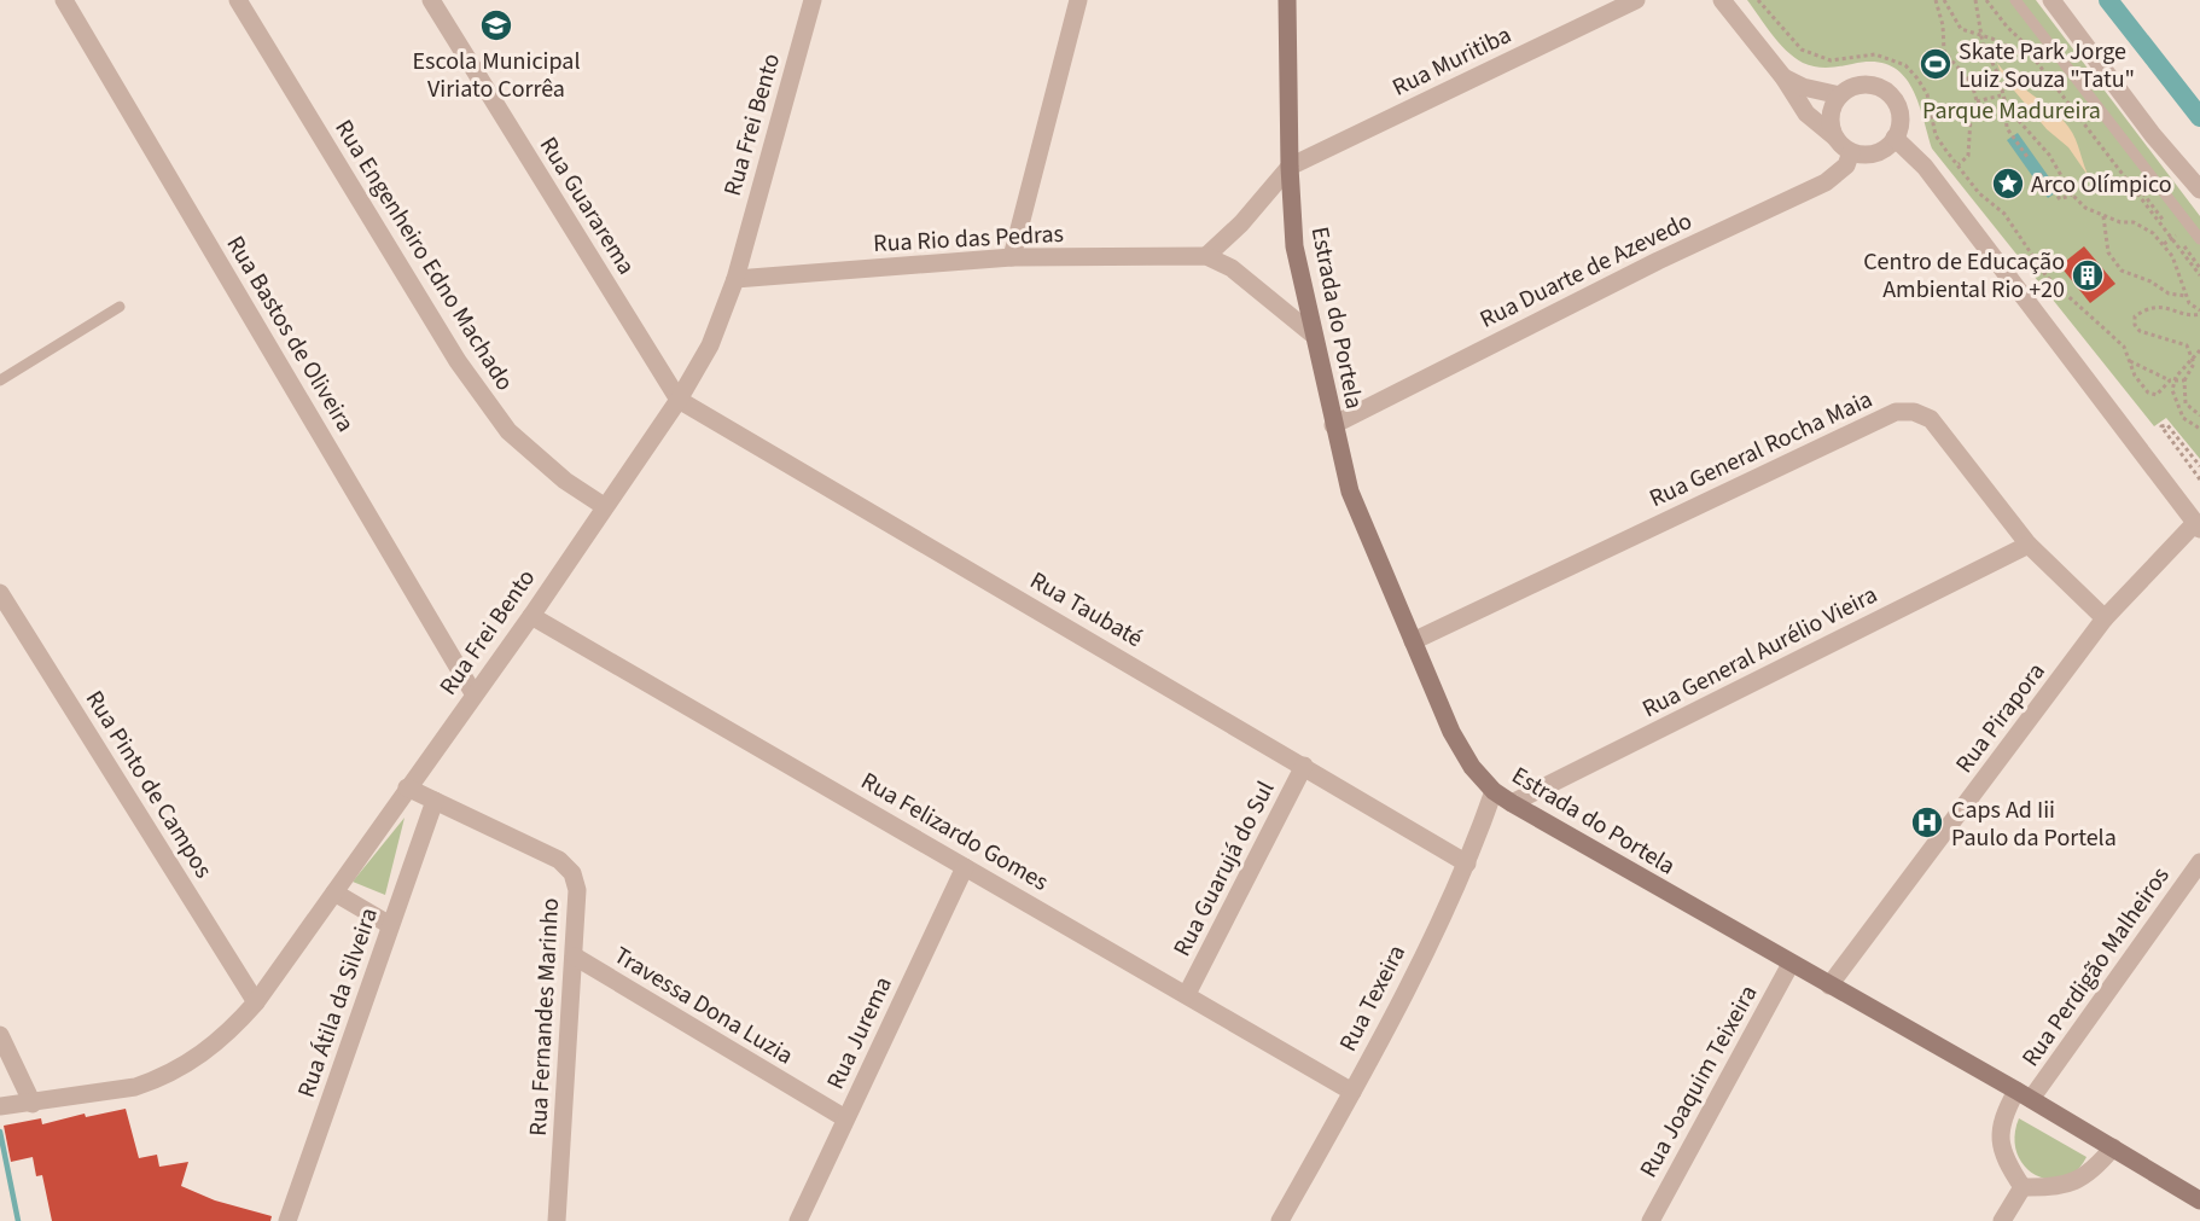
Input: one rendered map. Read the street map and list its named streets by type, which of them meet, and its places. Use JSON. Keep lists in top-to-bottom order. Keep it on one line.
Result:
{"streets":{"main road":["Estrada do Portela"],"street":["Rua Muritiba","Rua Frei Bento","Rua Guararema","Rua Rio das Pedras","Rua Engenheiro Edno Machado","Rua Duarte de Azevedo","Rua Bastos de Oliveira","Rua General Rocha Maia","Rua Taubaté","Rua General Aurélio Vieira","Rua Pirapora","Rua Pinto de Campos","Rua Felizardo Gomes","Rua Guarujá do Sul","Rua Perdigão Malheiros","Rua Texeira","Rua Átila da Silveira","Travessa Dona Luzia","Rua Fernandes Marinho","Rua Jurema","Rua Joaquim Teixeira"]},"crossings":[["Rua Muritiba","Estrada do Portela"],["Rua Frei Bento","Rua Guararema"],["Rua Frei Bento","Rua Rio das Pedras"],["Rua Frei Bento","Rua Engenheiro Edno Machado"],["Rua Frei Bento","Rua Bastos de Oliveira"],["Rua Frei Bento","Rua Taubaté"],["Rua Frei Bento","Rua Pinto de Campos"],["Rua Frei Bento","Rua Felizardo Gomes"],["Rua Frei Bento","Rua Fernandes Marinho"],["Rua Guararema","Rua Taubaté"],["Rua Rio das Pedras","Estrada do Portela"],["Rua Duarte de Azevedo","Estrada do Portela"],["Estrada do Portela","Rua General Rocha Maia"],["Estrada do Portela","Rua General Aurélio Vieira"],["Estrada do Portela","Rua Pirapora"],["Estrada do Portela","Rua Perdigão Malheiros"],["Estrada do Portela","Rua Texeira"],["Estrada do Portela","Rua Joaquim Teixeira"],["Rua General Rocha Maia","Rua General Aurélio Vieira"],["Rua General Rocha Maia","Rua Pirapora"],["Rua Taubaté","Rua Guarujá do Sul"],["Rua Taubaté","Rua Texeira"],["Rua Felizardo Gomes","Rua Guarujá do Sul"],["Rua Felizardo Gomes","Rua Texeira"],["Rua Felizardo Gomes","Rua Jurema"],["Rua Átila da Silveira","Rua Fernandes Marinho"],["Travessa Dona Luzia","Rua Fernandes Marinho"],["Travessa Dona Luzia","Rua Jurema"]],"parks":["Parque Madureira"],"places":{"school or university":["Escola Municipal Viriato Corrêa"],"sports":["Skate Park Jorge Luiz Souza \"Tatu\""],"place":["Arco Olímpico"],"building":["Centro de Educação Ambiental Rio +20"],"hospital":["Caps Ad Iii Paulo da Portela"]}}
